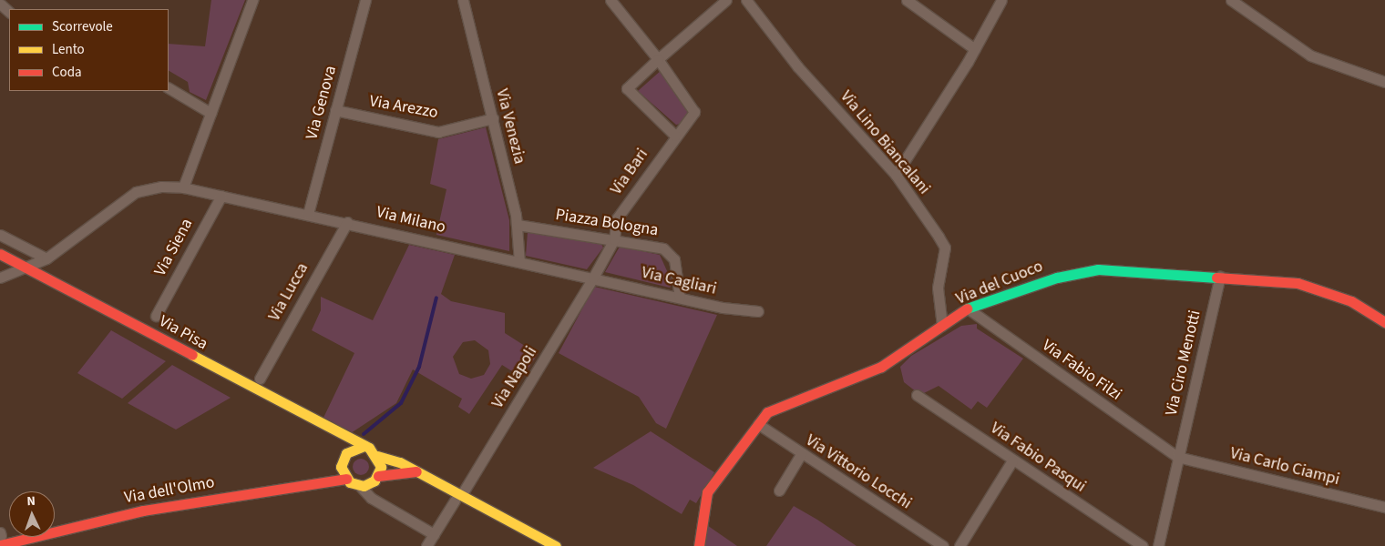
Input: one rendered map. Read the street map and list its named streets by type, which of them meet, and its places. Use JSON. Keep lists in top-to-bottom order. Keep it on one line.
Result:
{"streets":{"street":["Via Genova","Via Arezzo","Via Venezia","Via Lino Biancalani","Via Bari","Via Milano","Piazza Bologna","Via Siena","Via Cagliari","Via del Cuoco","Via Lucca","Via Pisa","Via Ciro Menotti","Via Fabio Filzi","Via Napoli","Via Fabio Pasqui","Via Carlo Ciampi","Via Vittorio Locchi","Via dell'Olmo"]},"crossings":[["Via Genova","Via Arezzo"],["Via Genova","Via Milano"],["Via Arezzo","Via Venezia"],["Via Venezia","Via Milano"],["Via Venezia","Piazza Bologna"],["Via Lino Biancalani","Via del Cuoco"],["Via Bari","Via Milano"],["Via Bari","Piazza Bologna"],["Via Bari","Via Cagliari"],["Via Bari","Via Napoli"],["Via Milano","Via Siena"],["Via Milano","Via Cagliari"],["Via Milano","Via Lucca"],["Via Milano","Via Pisa"],["Via Milano","Via Napoli"],["Piazza Bologna","Via Cagliari"],["Via Cagliari","Via Napoli"],["Via del Cuoco","Via Ciro Menotti"],["Via del Cuoco","Via Fabio Filzi"],["Via del Cuoco","Via Vittorio Locchi"],["Via Pisa","Via dell'Olmo"],["Via Ciro Menotti","Via Fabio Filzi"],["Via Ciro Menotti","Via Carlo Ciampi"],["Via Fabio Filzi","Via Carlo Ciampi"]],"legend":["Scorrevole","Lento","Coda"],"north":"top"}
